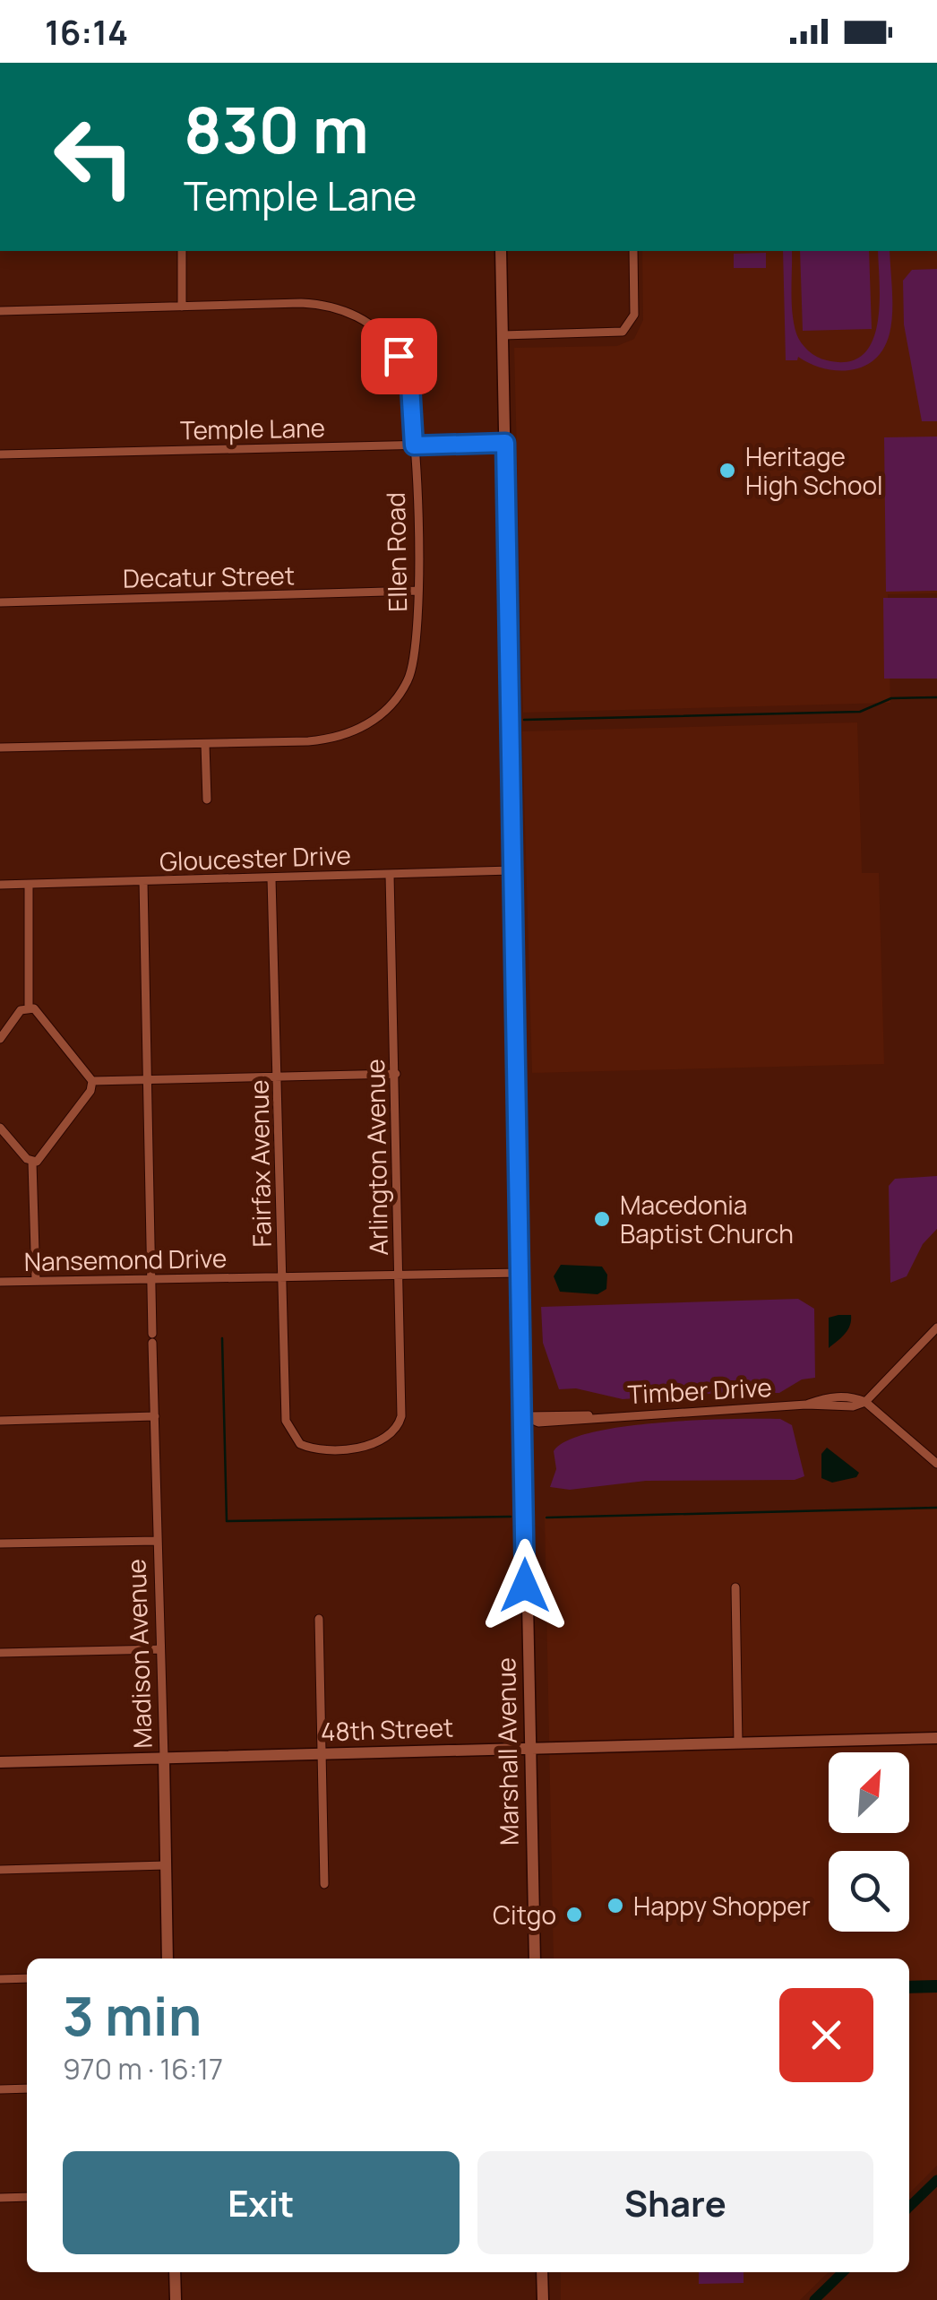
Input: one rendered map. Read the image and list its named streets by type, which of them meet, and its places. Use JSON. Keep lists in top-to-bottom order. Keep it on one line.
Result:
{"streets":{"street":["Temple Lane","Ellen Road","Decatur Street","Gloucester Drive","Arlington Avenue","Fairfax Avenue","Nansemond Drive","Timber Drive","Madison Avenue","48th Street","Marshall Avenue"]},"crossings":[["Temple Lane","Ellen Road"],["Temple Lane","Marshall Avenue"],["Ellen Road","Decatur Street"],["Gloucester Drive","Arlington Avenue"],["Gloucester Drive","Fairfax Avenue"],["Gloucester Drive","Madison Avenue"],["Gloucester Drive","Marshall Avenue"],["Arlington Avenue","Fairfax Avenue"],["Arlington Avenue","Nansemond Drive"],["Fairfax Avenue","Nansemond Drive"],["Nansemond Drive","Madison Avenue"],["Nansemond Drive","Marshall Avenue"],["Timber Drive","Marshall Avenue"],["Madison Avenue","48th Street"],["48th Street","Marshall Avenue"]],"places":["Heritage High School","Macedonia Baptist Church","Happy Shopper","Citgo"],"north":"top right","page":{"status":"16:14","turn":["830 m","Temple Lane"],"heading":["3 min","970 m · 16:17"],"buttons":["Exit","Share"]}}
